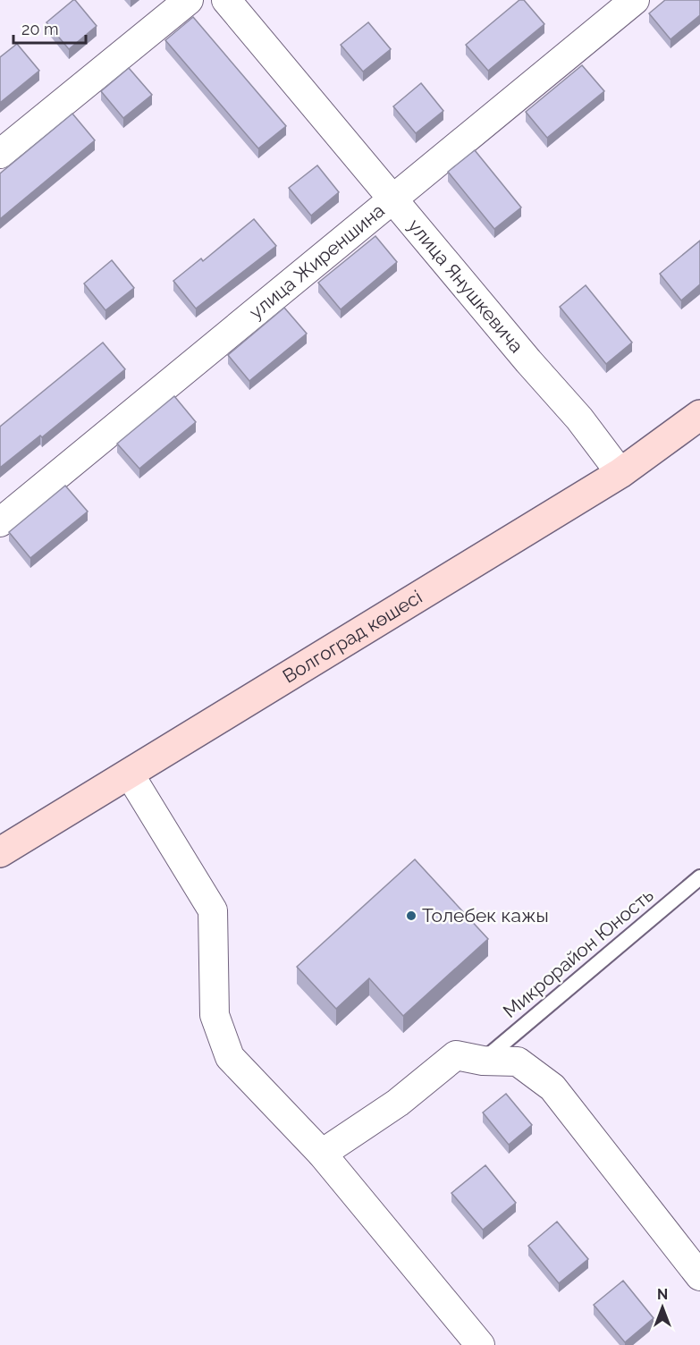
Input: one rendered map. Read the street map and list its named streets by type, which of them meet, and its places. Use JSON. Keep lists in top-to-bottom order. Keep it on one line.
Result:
{"streets":{"main road":["Волгоград көшесі"],"street":["улица Жиреншина","улица Янушкевича"],"lane":["Микрорайон Юность"]},"crossings":[["улица Жиреншина","улица Янушкевича"],["улица Янушкевича","Волгоград көшесі"]],"places":["Толебек кажы"],"scale_bar":"20 m","north":"top"}
